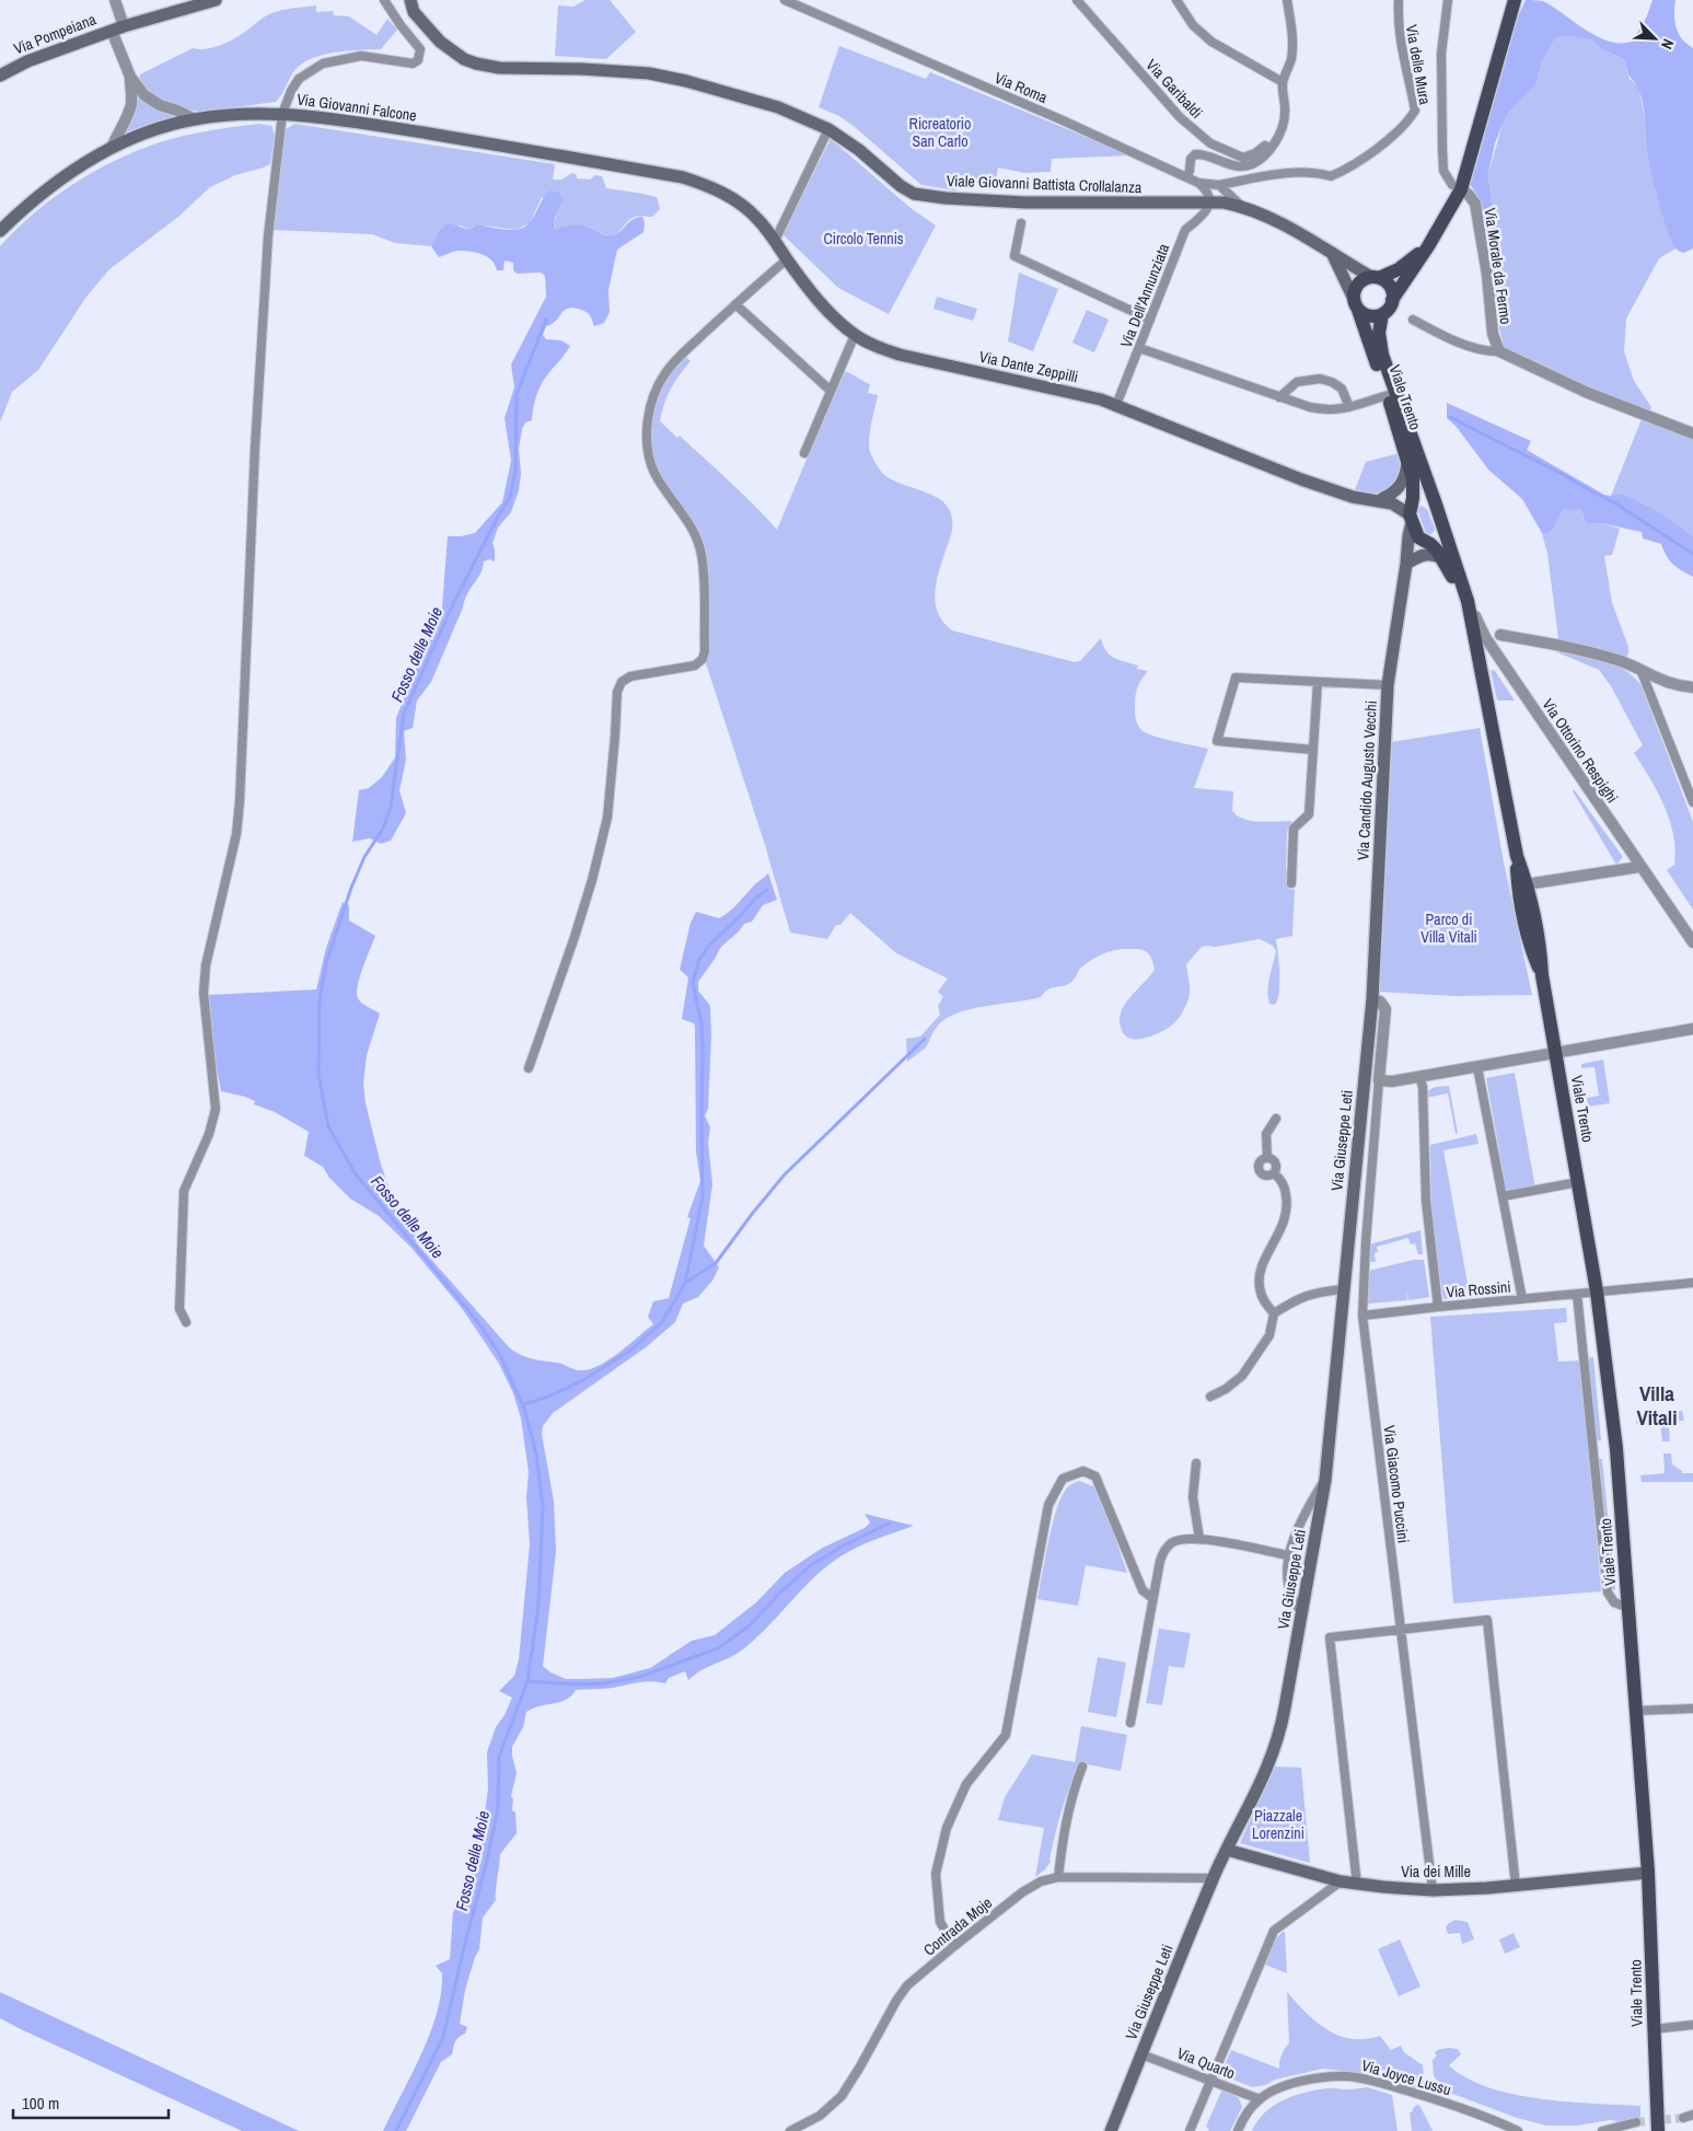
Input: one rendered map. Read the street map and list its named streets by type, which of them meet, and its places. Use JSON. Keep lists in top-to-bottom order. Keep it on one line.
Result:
{"streets":{"main road":["Via Pompeiana","Via Giovanni Falcone","Viale Giovanni Battista Crollalanza","Via Dante Zeppilli","Viale Trento","Via Candido Augusto Vecchi","Via Giuseppe Leti","Via dei Mille"],"street":["Via delle Mura","Via Roma","Via Garibaldi","Via Morale da Fermo","Via Dell'Annunziata","Via Ottorino Respighi","Via Rossini","Via Giacomo Puccini","Contrada Moje","Via Quarto","Via Joyce Lussu"]},"crossings":[["Via delle Mura","Via Roma"],["Via Giovanni Falcone","Via Dante Zeppilli"],["Viale Giovanni Battista Crollalanza","Via Dell'Annunziata"],["Viale Giovanni Battista Crollalanza","Viale Trento"],["Via Dell'Annunziata","Via Dante Zeppilli"],["Via Dante Zeppilli","Viale Trento"],["Via Dante Zeppilli","Via Candido Augusto Vecchi"],["Viale Trento","Via Ottorino Respighi"],["Viale Trento","Via Candido Augusto Vecchi"],["Viale Trento","Via Rossini"],["Viale Trento","Via dei Mille"],["Via Candido Augusto Vecchi","Via Giuseppe Leti"],["Via Giuseppe Leti","Via dei Mille"],["Via Giuseppe Leti","Contrada Moje"],["Via Giuseppe Leti","Via Quarto"],["Via Rossini","Via Giacomo Puccini"],["Via Giacomo Puccini","Via dei Mille"],["Via Quarto","Via Joyce Lussu"]],"districts":["Villa Vitali"],"water":["Fosso delle Moie"],"parks":["Ricreatorio San Carlo","Circolo Tennis","Parco di Villa Vitali","Piazzale Lorenzini"],"scale_bar":"100 m","north":"bottom right"}
